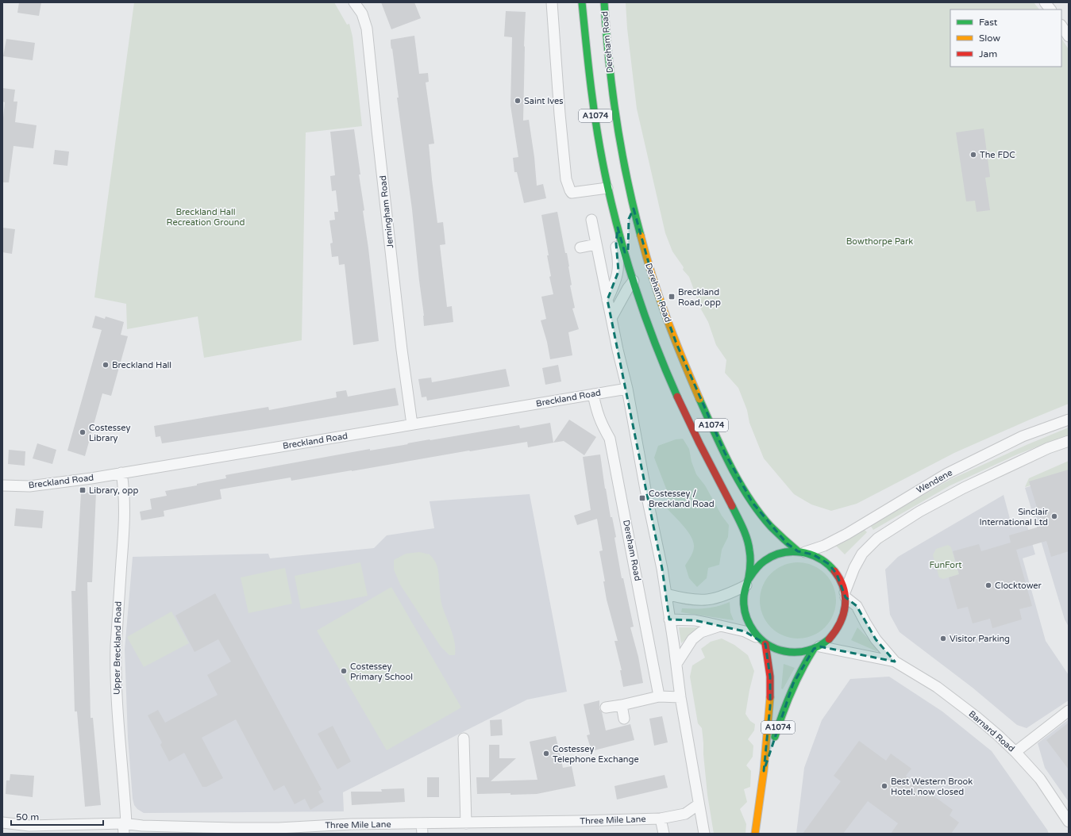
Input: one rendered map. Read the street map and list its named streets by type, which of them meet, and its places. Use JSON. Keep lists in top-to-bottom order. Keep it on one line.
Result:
{"streets":{"highway":["Dereham Road","A1074"],"street":["Jerningham Road","Breckland Road","Wendene","Upper Breckland Road","Barnard Road","Three Mile Lane"]},"crossings":[["Dereham Road","Breckland Road"],["Dereham Road","Wendene"],["Dereham Road","Barnard Road"],["Jerningham Road","Breckland Road"],["Breckland Road","Upper Breckland Road"],["Wendene","Barnard Road"],["Upper Breckland Road","Three Mile Lane"]],"parks":["Breckland Hall Recreation Ground","Bowthorpe Park","FunFort"],"places":{"other":["Saint Ives","The FDC","Breckland Hall","Costessey Library","Sinclair International Ltd","Clocktower","Visitor Parking","Costessey Primary School","Costessey Telephone Exchange","Best Western Brook Hotel. now closed"],"transit":["Breckland Road, opp","Library, opp","Costessey / Breckland Road"]},"legend":["Fast","Slow","Jam"],"scale_bar":"50 m"}
